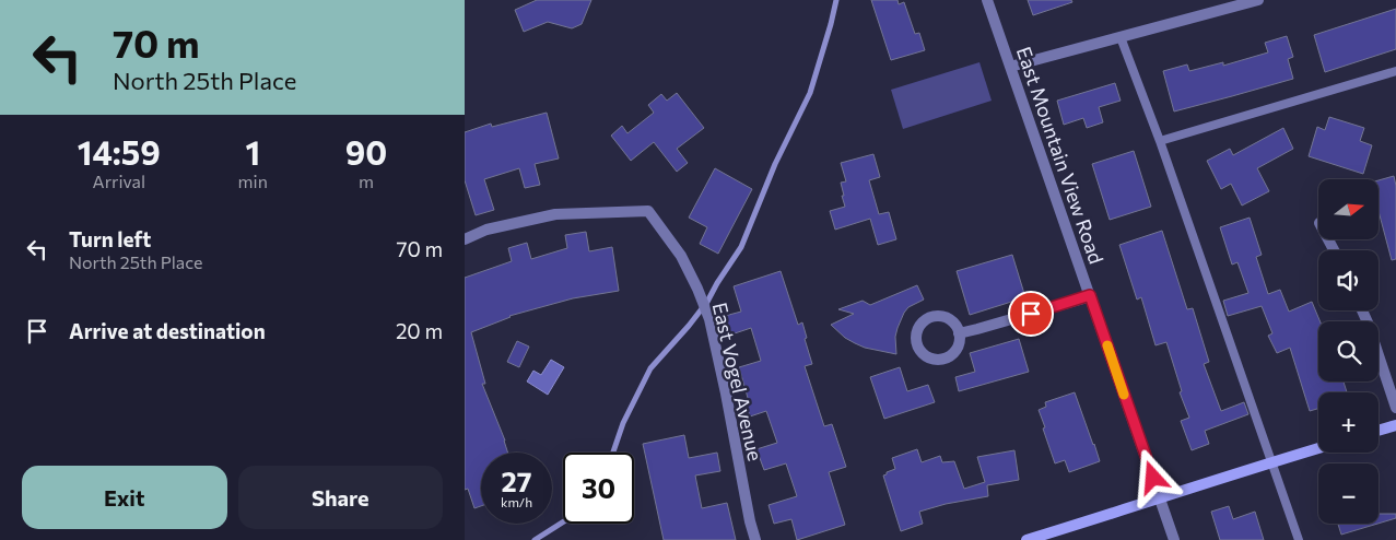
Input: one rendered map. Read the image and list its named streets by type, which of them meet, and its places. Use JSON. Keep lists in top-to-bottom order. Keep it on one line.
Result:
{"streets":{"street":["East Mountain View Road","East Vogel Avenue"]},"north":"right","page":{"turn":["70 m","North 25th Place"],"eta":["14:59","Arrival","1","min","90","m"],"map_buttons":["+","−"],"list":[{"name":"Turn left","note":"North 25th Place","value":"70 m"},{"name":"Arrive at destination","value":"20 m"}],"speed":"27 km/h","limit":"30","buttons":["Exit","Share"]}}
